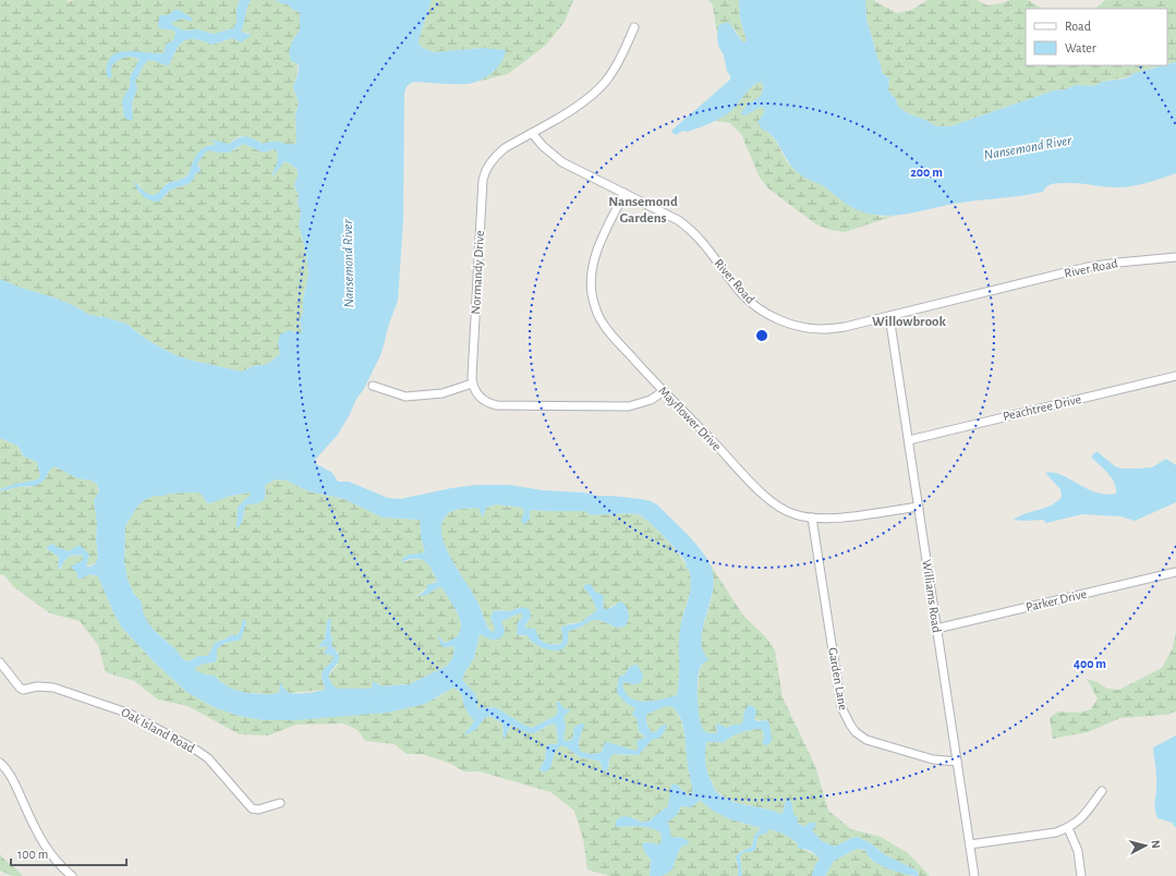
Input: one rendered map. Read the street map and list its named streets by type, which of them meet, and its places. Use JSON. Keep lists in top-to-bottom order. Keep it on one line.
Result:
{"streets":{"street":["River Road","Normandy Drive","Peachtree Drive","Mayflower Drive","Williams Road","Parker Drive","Garden Lane","Oak Island Road"]},"crossings":[["River Road","Normandy Drive"],["River Road","Mayflower Drive"],["River Road","Williams Road"],["Peachtree Drive","Williams Road"],["Mayflower Drive","Williams Road"],["Mayflower Drive","Garden Lane"],["Williams Road","Parker Drive"],["Williams Road","Garden Lane"]],"districts":["Nansemond Gardens","Willowbrook"],"water":["Nansemond River"],"legend":["Road","Water"],"scale_bar":"100 m","north":"right","rings":["200 m","400 m"]}
